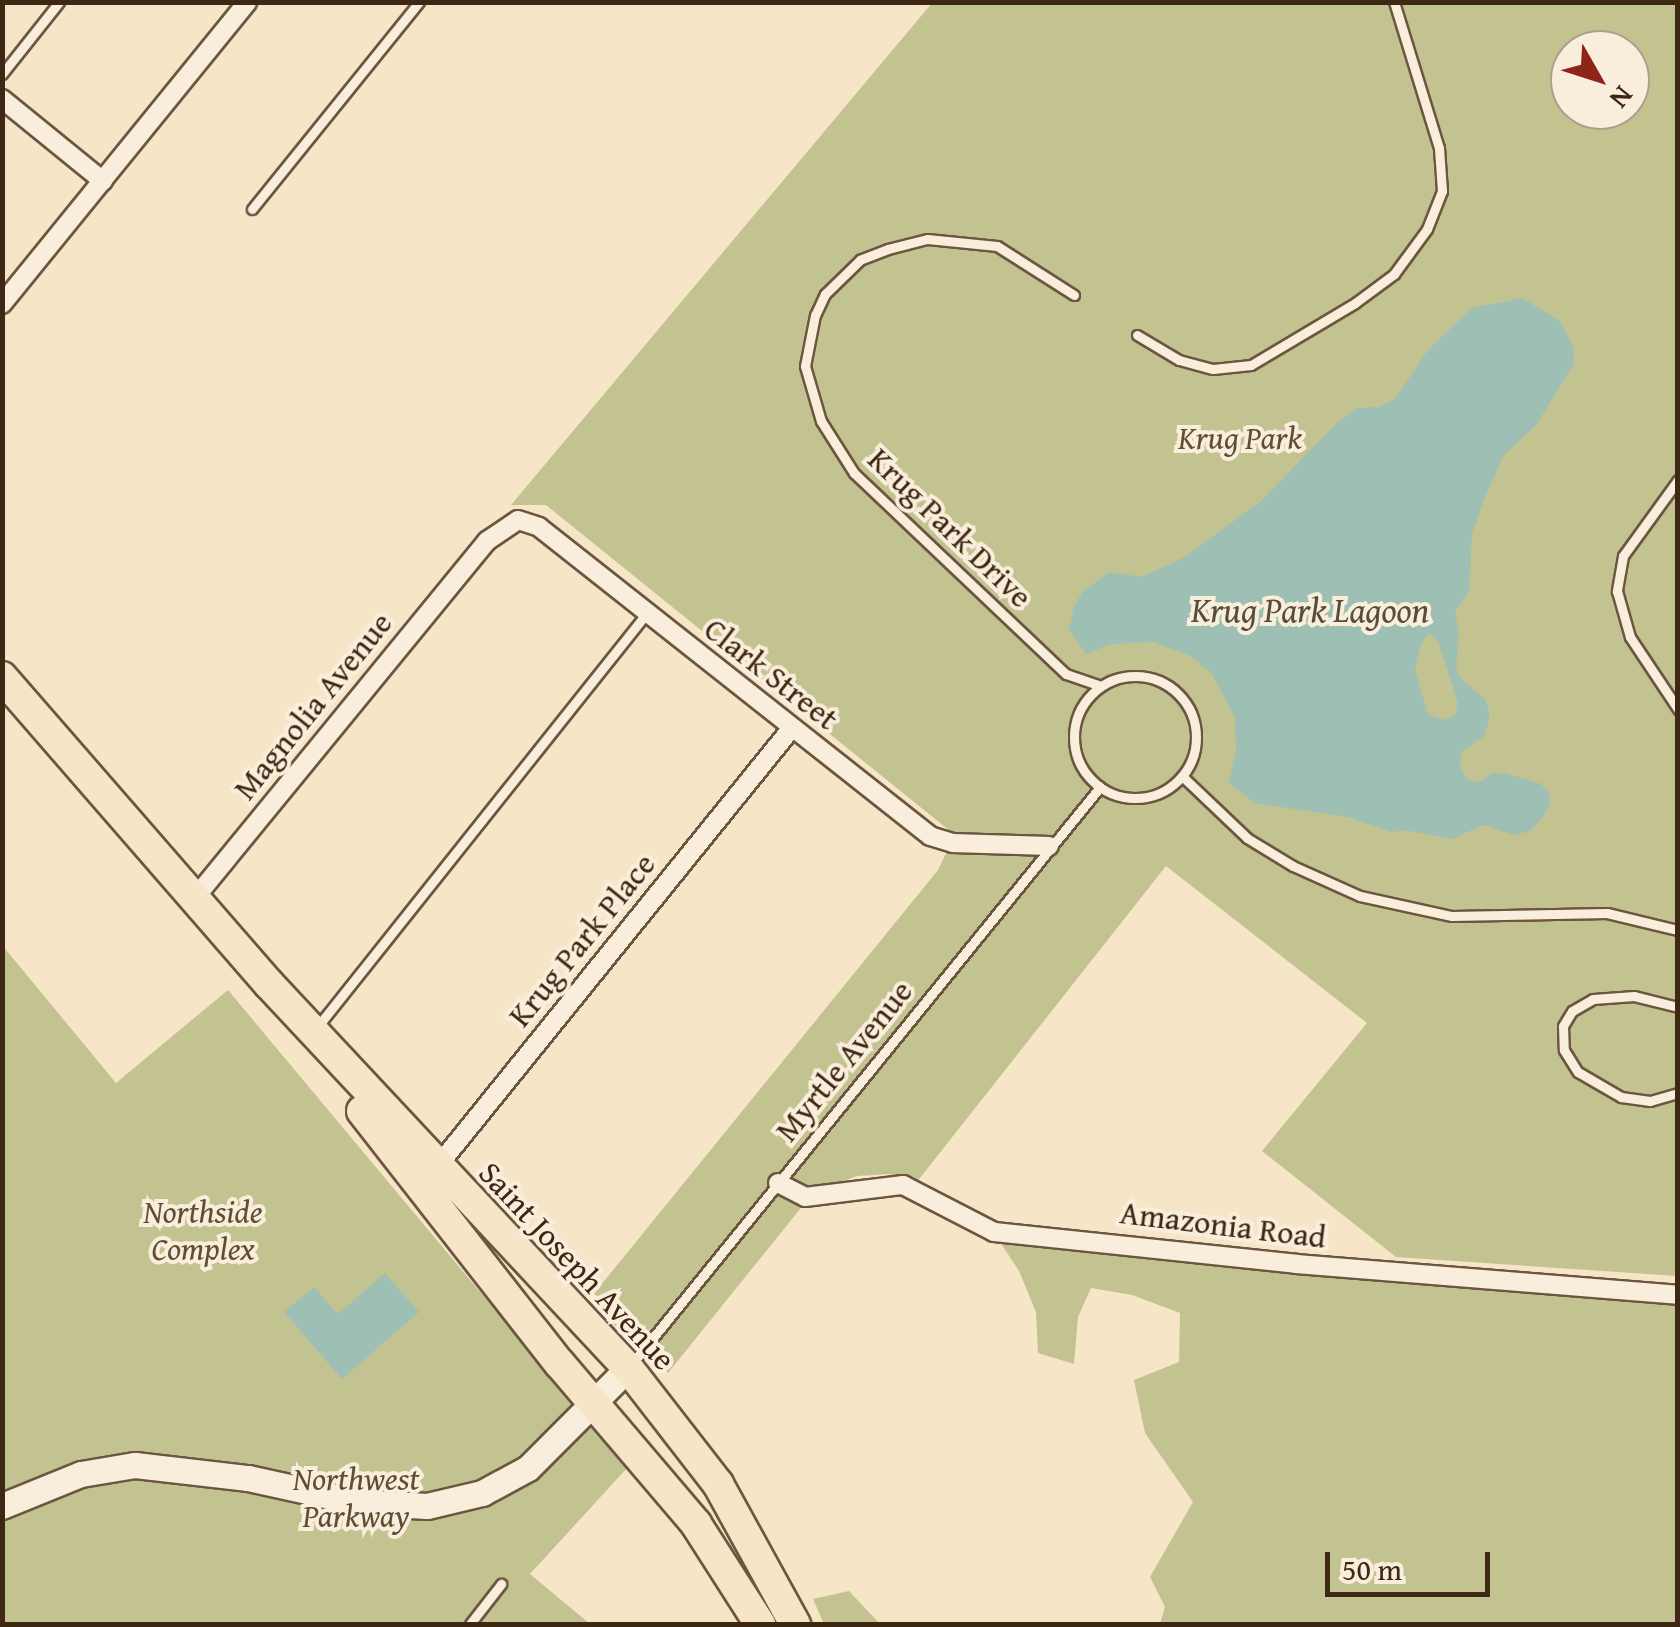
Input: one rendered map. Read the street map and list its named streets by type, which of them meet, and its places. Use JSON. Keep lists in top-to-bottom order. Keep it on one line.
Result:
{"streets":{"main road":["Saint Joseph Avenue"],"street":["Clark Street","Magnolia Avenue","Krug Park Place","Amazonia Road"],"lane":["Krug Park Drive","Myrtle Avenue"]},"crossings":[["Krug Park Drive","Myrtle Avenue"],["Clark Street","Magnolia Avenue"],["Clark Street","Krug Park Place"],["Clark Street","Myrtle Avenue"],["Magnolia Avenue","Saint Joseph Avenue"],["Krug Park Place","Saint Joseph Avenue"],["Myrtle Avenue","Amazonia Road"],["Myrtle Avenue","Saint Joseph Avenue"]],"water":["Krug Park Lagoon"],"parks":["Krug Park","Northside Complex","Northwest Parkway"],"scale_bar":"50 m","north":"bottom right"}
